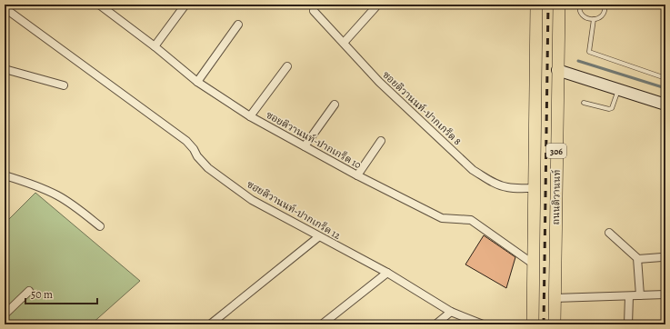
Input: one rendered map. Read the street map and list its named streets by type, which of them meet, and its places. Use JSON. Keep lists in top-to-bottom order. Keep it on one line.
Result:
{"streets":{"main road":["306","ถนนติวานนท์"],"street":["ซอยติวานนท์-ปากเกร็ด 8","ซอยติวานนท์-ปากเกร็ด 10","ซฮยติวานนท์-ปากเกร็ด 12"]},"crossings":[["ซอยติวานนท์-ปากเกร็ด 8","306"],["ซอยติวานนท์-ปากเกร็ด 10","306"]],"scale_bar":"50 m"}
